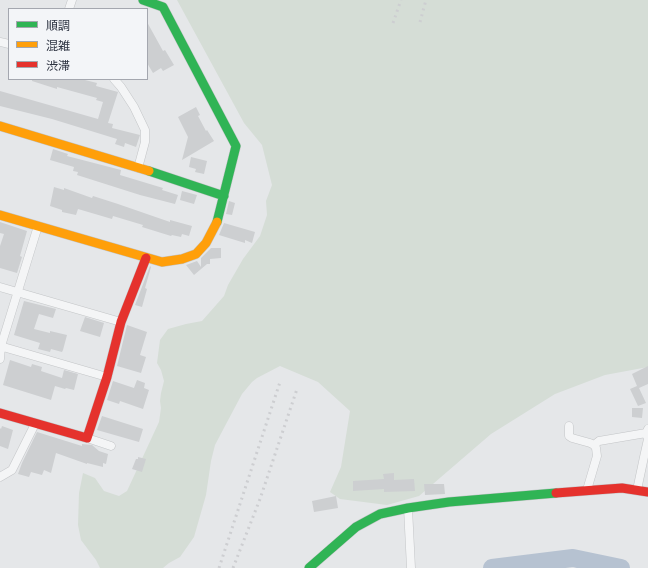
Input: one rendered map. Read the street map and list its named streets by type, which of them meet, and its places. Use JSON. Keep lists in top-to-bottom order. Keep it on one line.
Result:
{"legend":["順調","混雑","渋滞"]}
